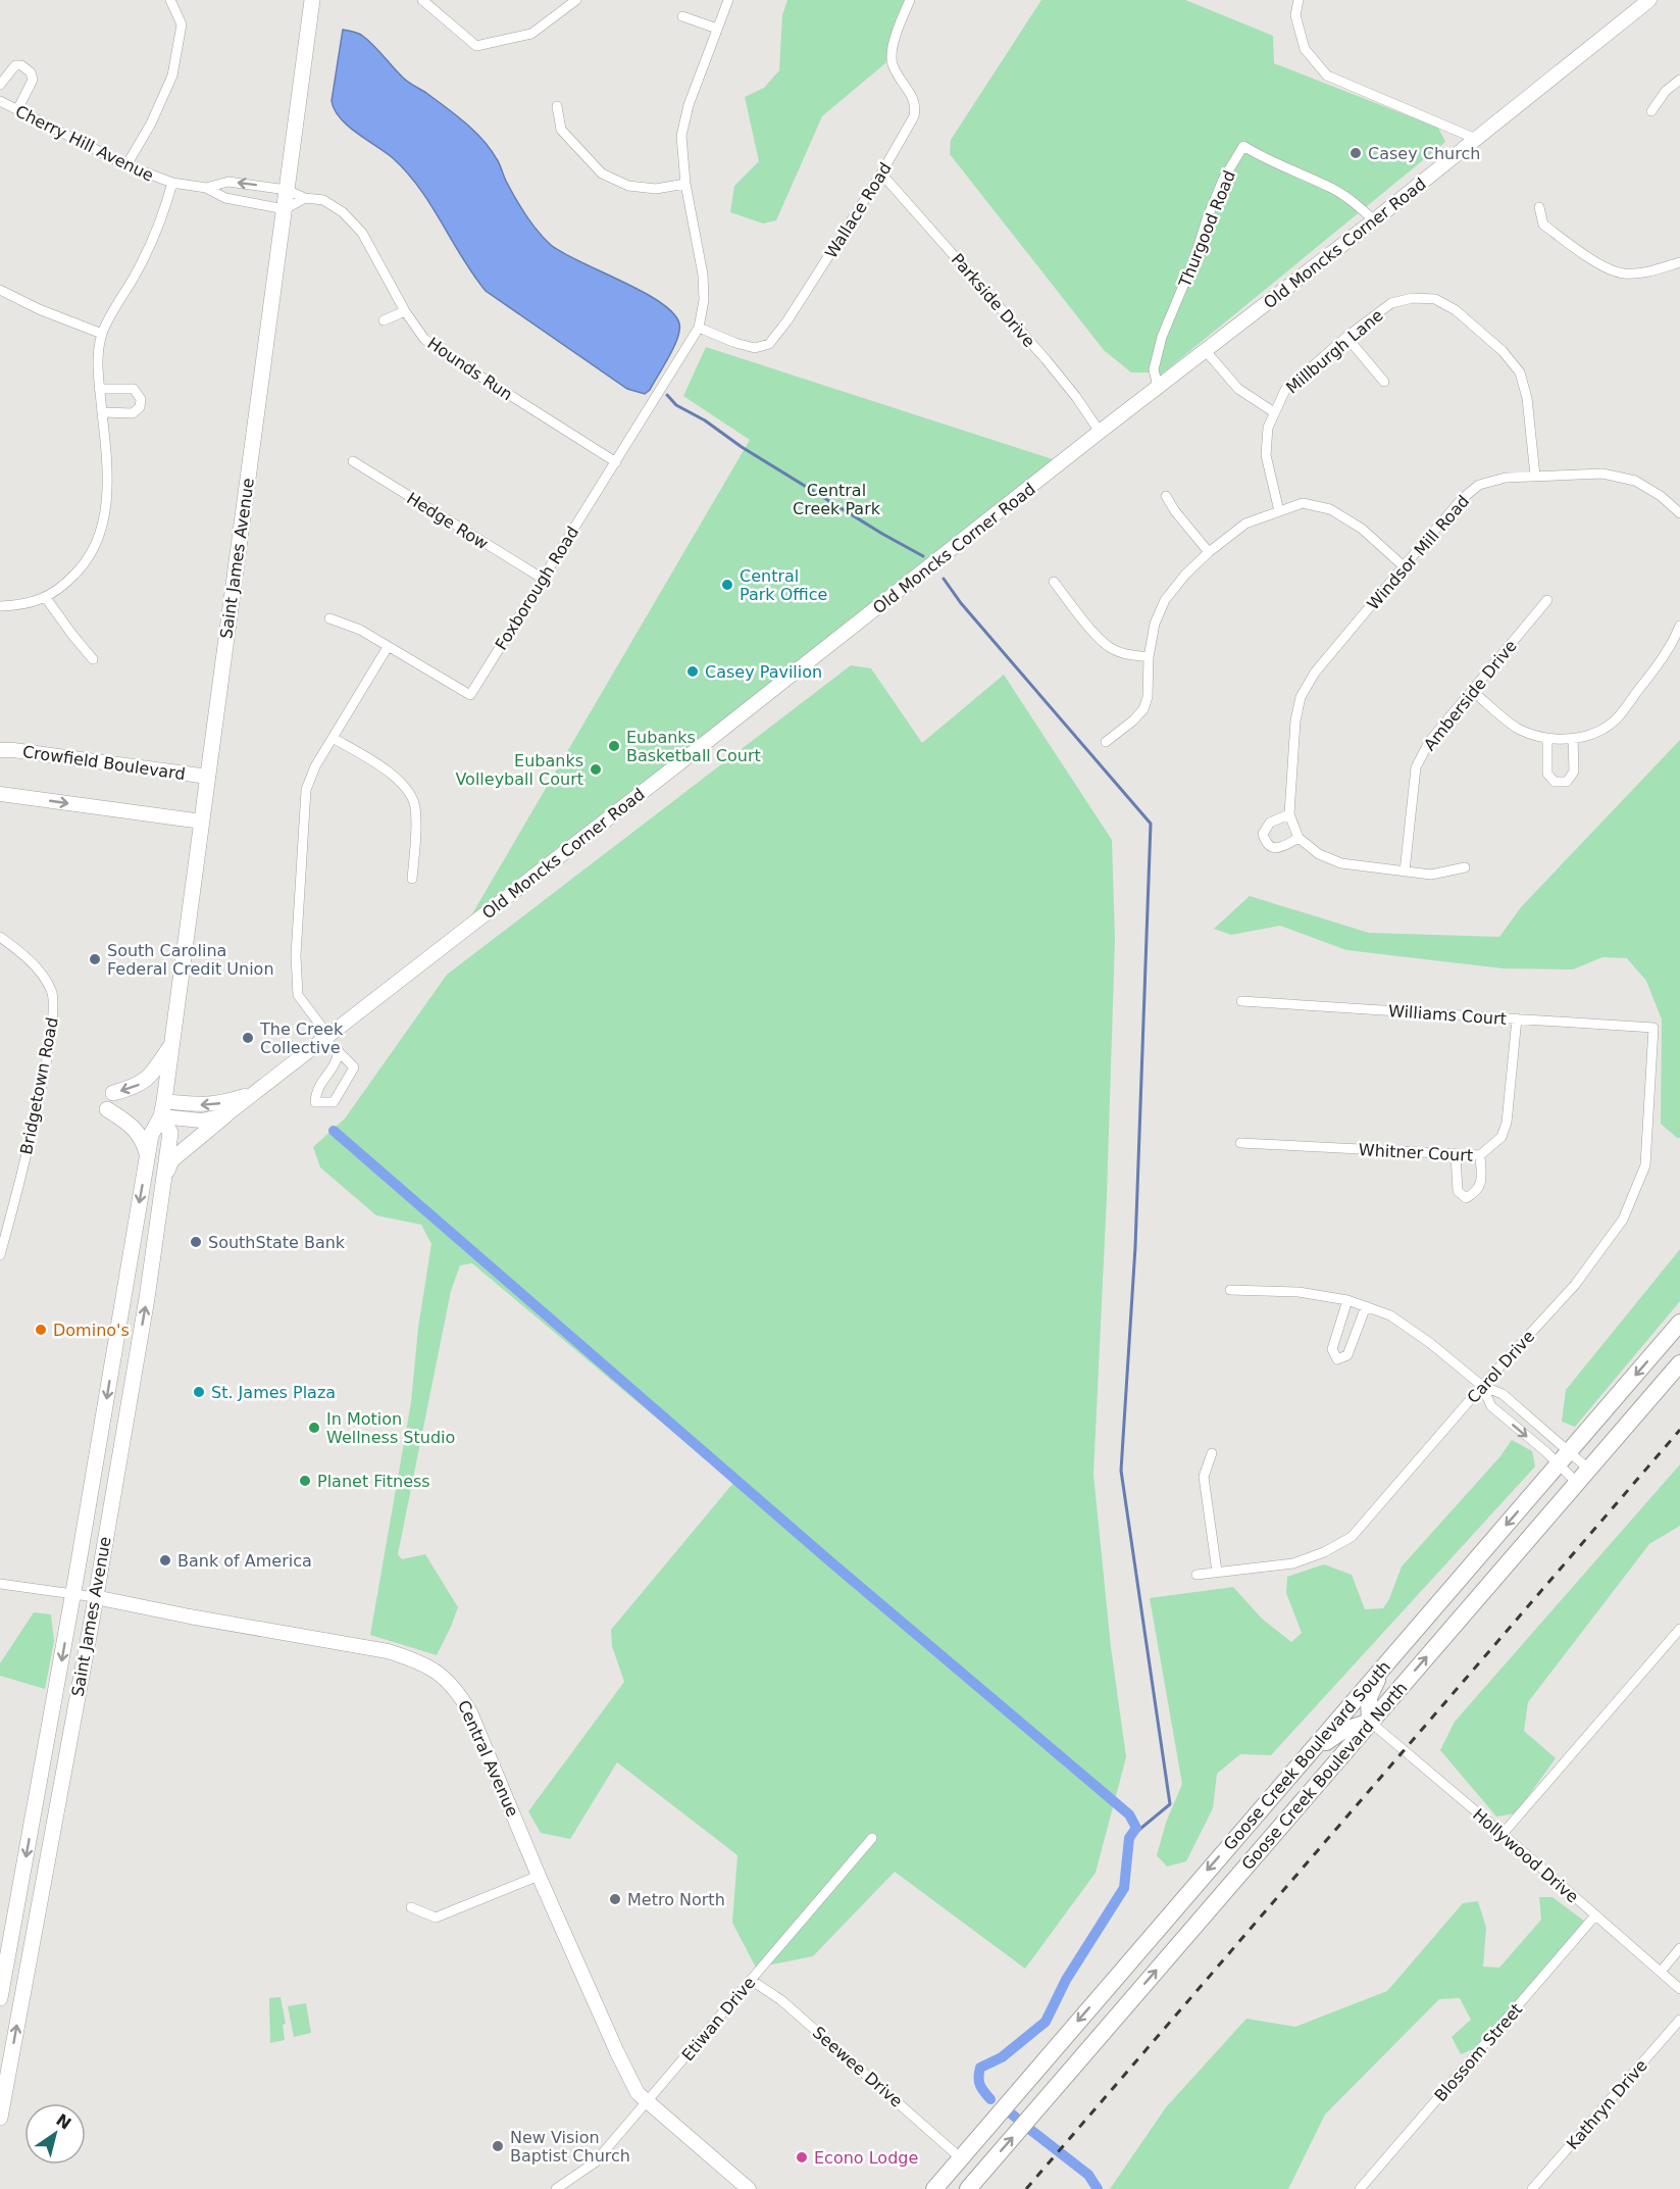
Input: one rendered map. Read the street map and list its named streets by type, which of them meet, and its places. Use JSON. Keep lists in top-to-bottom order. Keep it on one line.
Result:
{"streets":{"highway":["Goose Creek Boulevard South","Goose Creek Boulevard North"],"main road":["Saint James Avenue"],"street":["Cherry Hill Avenue","Wallace Road","Thurgood Road","Old Moncks Corner Road","Parkside Drive","Millburgh Lane","Hounds Run","Hedge Row","Windsor Mill Road","Foxborough Road","Amberside Drive","Crowfield Boulevard","Williams Court","Bridgetown Road","Whitner Court","Carol Drive","Central Avenue","Hollywood Drive","Etiwan Drive","Blossom Street","Seewee Drive","Kathryn Drive"]},"crossings":[["Cherry Hill Avenue","Hounds Run"],["Cherry Hill Avenue","Saint James Avenue"],["Wallace Road","Parkside Drive"],["Wallace Road","Foxborough Road"],["Thurgood Road","Old Moncks Corner Road"],["Old Moncks Corner Road","Parkside Drive"],["Millburgh Lane","Windsor Mill Road"],["Hounds Run","Saint James Avenue"],["Hounds Run","Foxborough Road"],["Hedge Row","Foxborough Road"],["Saint James Avenue","Crowfield Boulevard"],["Saint James Avenue","Central Avenue"],["Williams Court","Whitner Court"],["Williams Court","Carol Drive"],["Goose Creek Boulevard South","Seewee Drive"],["Central Avenue","Etiwan Drive"],["Goose Creek Boulevard North","Hollywood Drive"],["Hollywood Drive","Blossom Street"],["Etiwan Drive","Seewee Drive"]],"one_way":["Goose Creek Boulevard South","Goose Creek Boulevard North"],"parks":["Central Creek Park"],"places":["Casey Church","Central Park Office","Casey Pavilion","Eubanks Basketball Court","Eubanks Volleyball Court","South Carolina Federal Credit Union","The Creek Collective","SouthState Bank","Domino's","St. James Plaza","In Motion Wellness Studio","Planet Fitness","Bank of America","Metro North","New Vision Baptist Church","Econo Lodge"],"north":"top right"}
